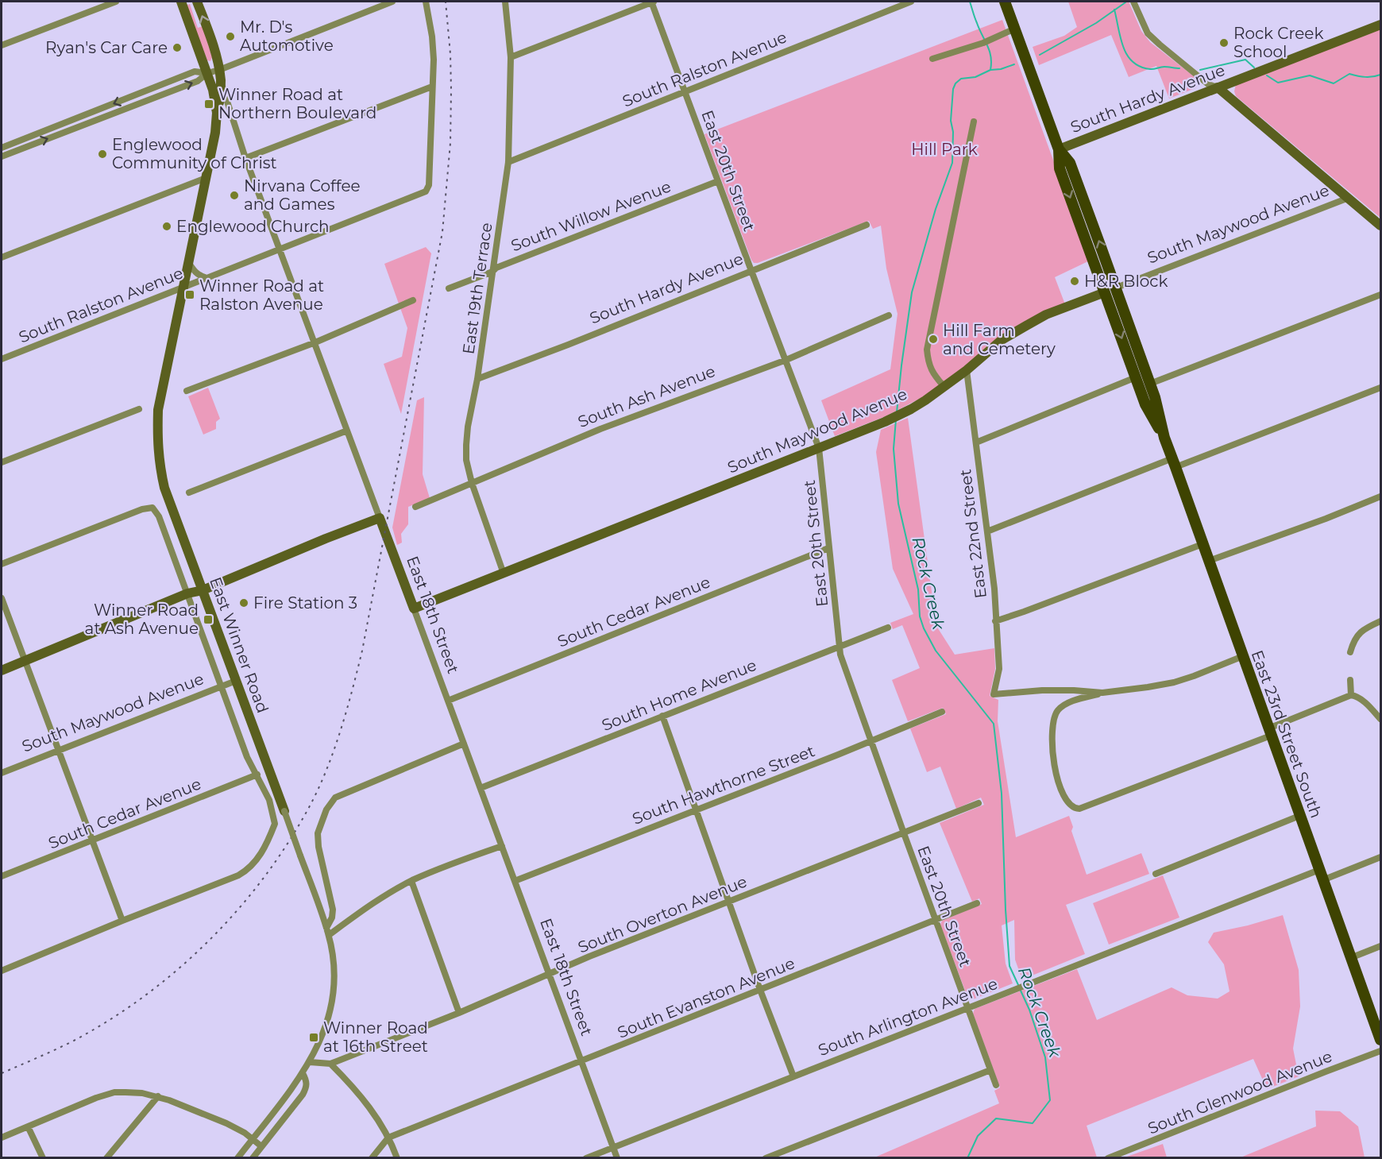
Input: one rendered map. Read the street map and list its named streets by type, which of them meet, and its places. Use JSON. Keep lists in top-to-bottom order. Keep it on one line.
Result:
{"streets":{"main road":["East 23rd Street South"],"street":["South Ralston Avenue","South Hardy Avenue","East 20th Street","South Willow Avenue","South Maywood Avenue","East 19th Terrace","South Ash Avenue","East 22nd Street","South Cedar Avenue","East 18th Street","East Winner Road","South Home Avenue","South Hawthorne Street","South Overton Avenue","South Evanston Avenue","South Arlington Avenue","South Glenwood Avenue"]},"crossings":[["South Ralston Avenue","East 20th Street"],["South Ralston Avenue","East 19th Terrace"],["South Ralston Avenue","East 18th Street"],["South Ralston Avenue","East Winner Road"],["South Hardy Avenue","East 20th Street"],["South Hardy Avenue","East 19th Terrace"],["South Hardy Avenue","East 23rd Street South"],["East 20th Street","South Willow Avenue"],["East 20th Street","South Maywood Avenue"],["East 20th Street","South Ash Avenue"],["East 20th Street","South Cedar Avenue"],["East 20th Street","South Home Avenue"],["East 20th Street","South Hawthorne Street"],["East 20th Street","South Overton Avenue"],["East 20th Street","South Evanston Avenue"],["East 20th Street","South Arlington Avenue"],["South Willow Avenue","East 19th Terrace"],["South Maywood Avenue","East 19th Terrace"],["South Maywood Avenue","East 22nd Street"],["South Maywood Avenue","East 18th Street"],["South Maywood Avenue","East Winner Road"],["South Maywood Avenue","East 23rd Street South"],["East 19th Terrace","South Ash Avenue"],["South Cedar Avenue","East 18th Street"],["East 18th Street","East Winner Road"],["East 18th Street","South Home Avenue"],["East 18th Street","South Hawthorne Street"],["East 18th Street","South Overton Avenue"],["East 18th Street","South Evanston Avenue"],["East 18th Street","South Arlington Avenue"],["East 23rd Street South","South Arlington Avenue"]],"water":["Rock Creek"],"parks":["Hill Park"],"places":{"other":["Mr. D's Automotive","Rock Creek School","Ryan's Car Care","Englewood Community of Christ","Nirvana Coffee and Games","Englewood Church","H&R Block","Hill Farm and Cemetery","Fire Station 3"],"transit":["Winner Road at Northern Boulevard","Winner Road at Ralston Avenue","Winner Road at Ash Avenue","Winner Road at 16th Street"]}}
